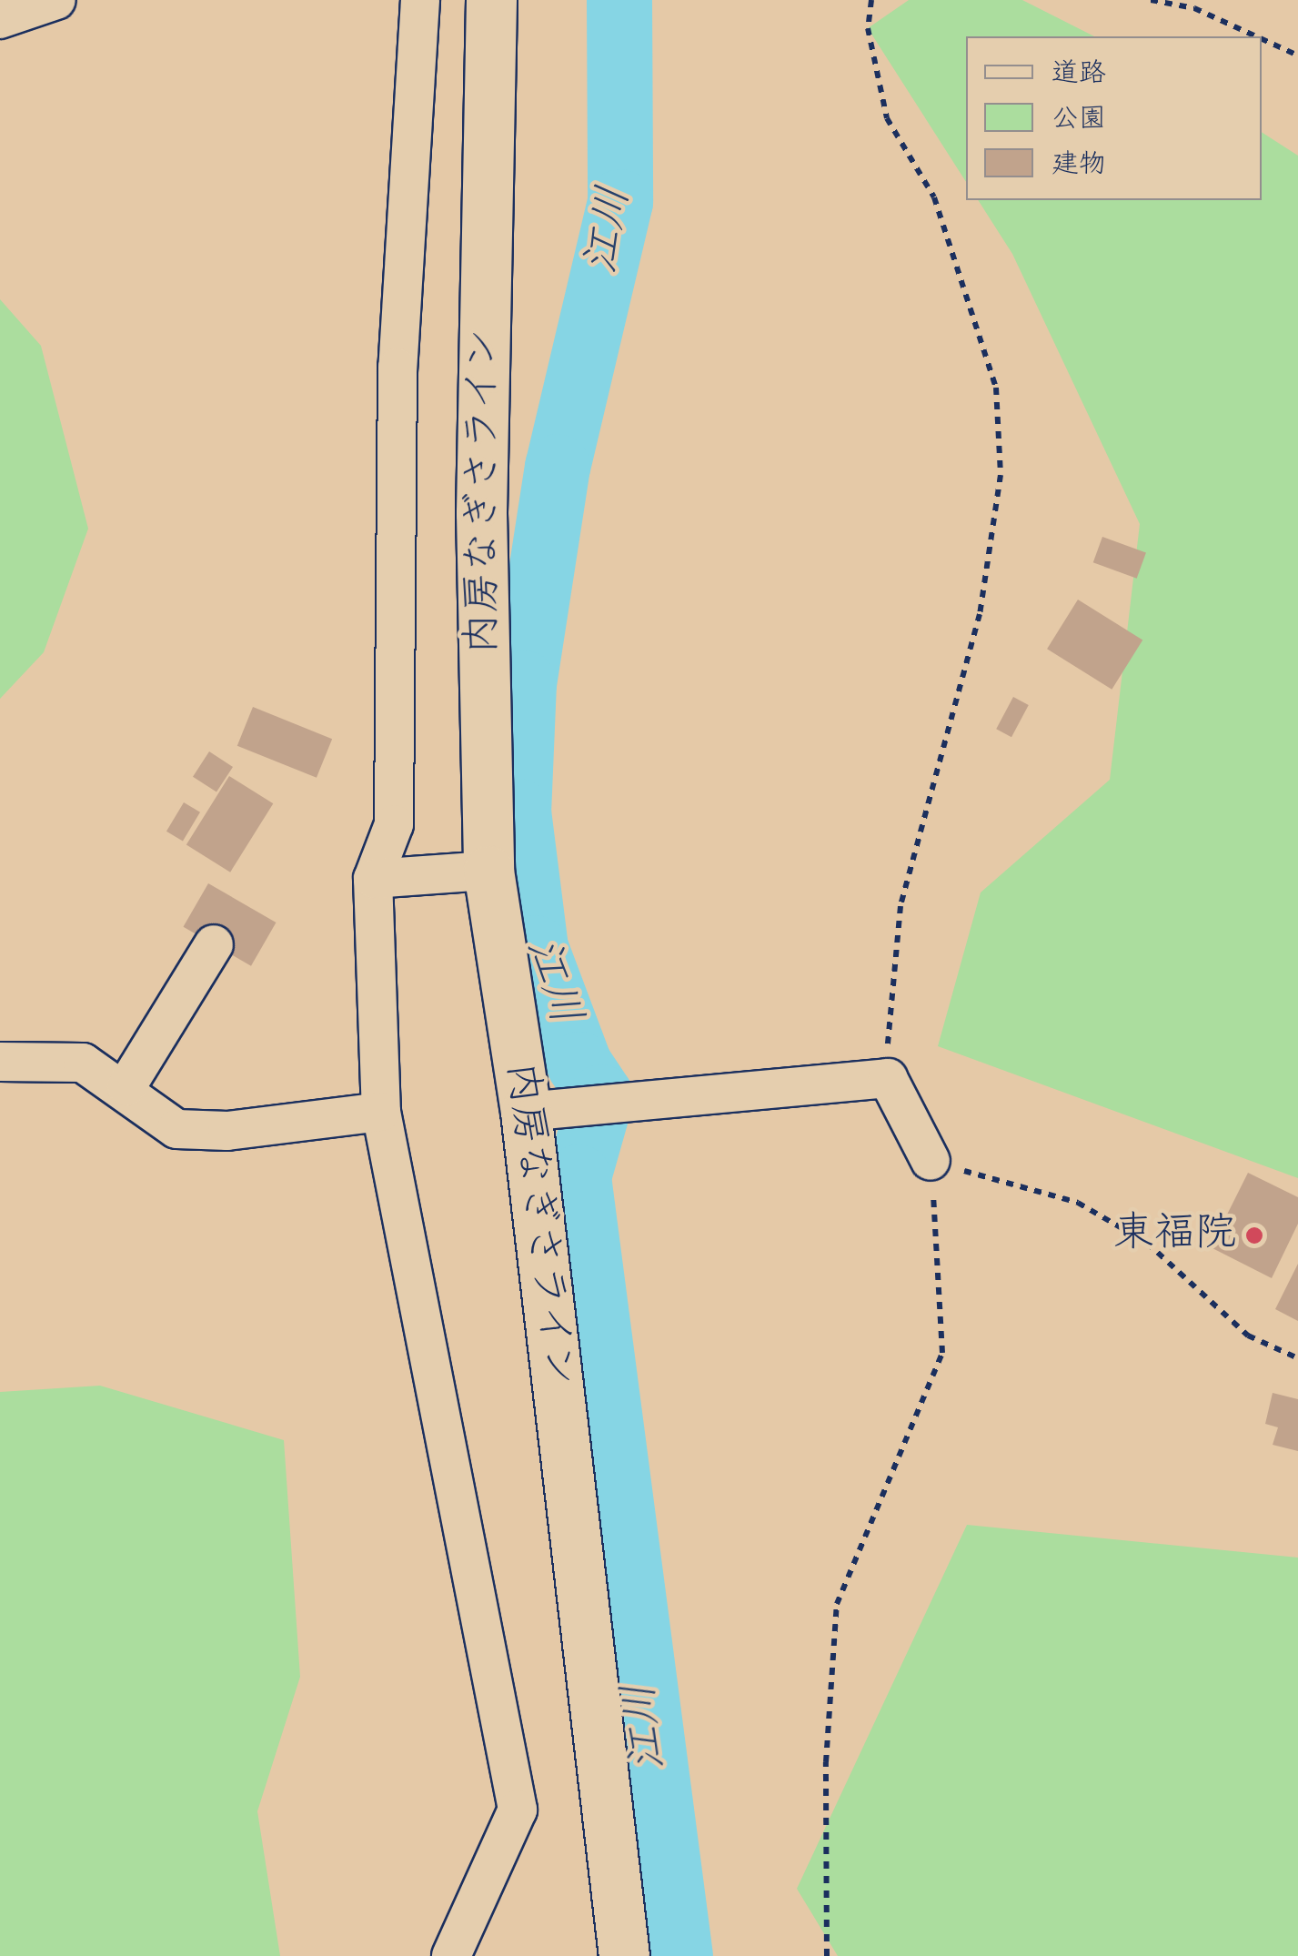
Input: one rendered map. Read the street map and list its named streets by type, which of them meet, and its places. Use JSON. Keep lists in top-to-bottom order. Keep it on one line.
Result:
{"streets":{"highway":["内房なぎさライン"]},"water":["江川"],"places":["東福院"],"legend":["道路","公園","建物"]}
